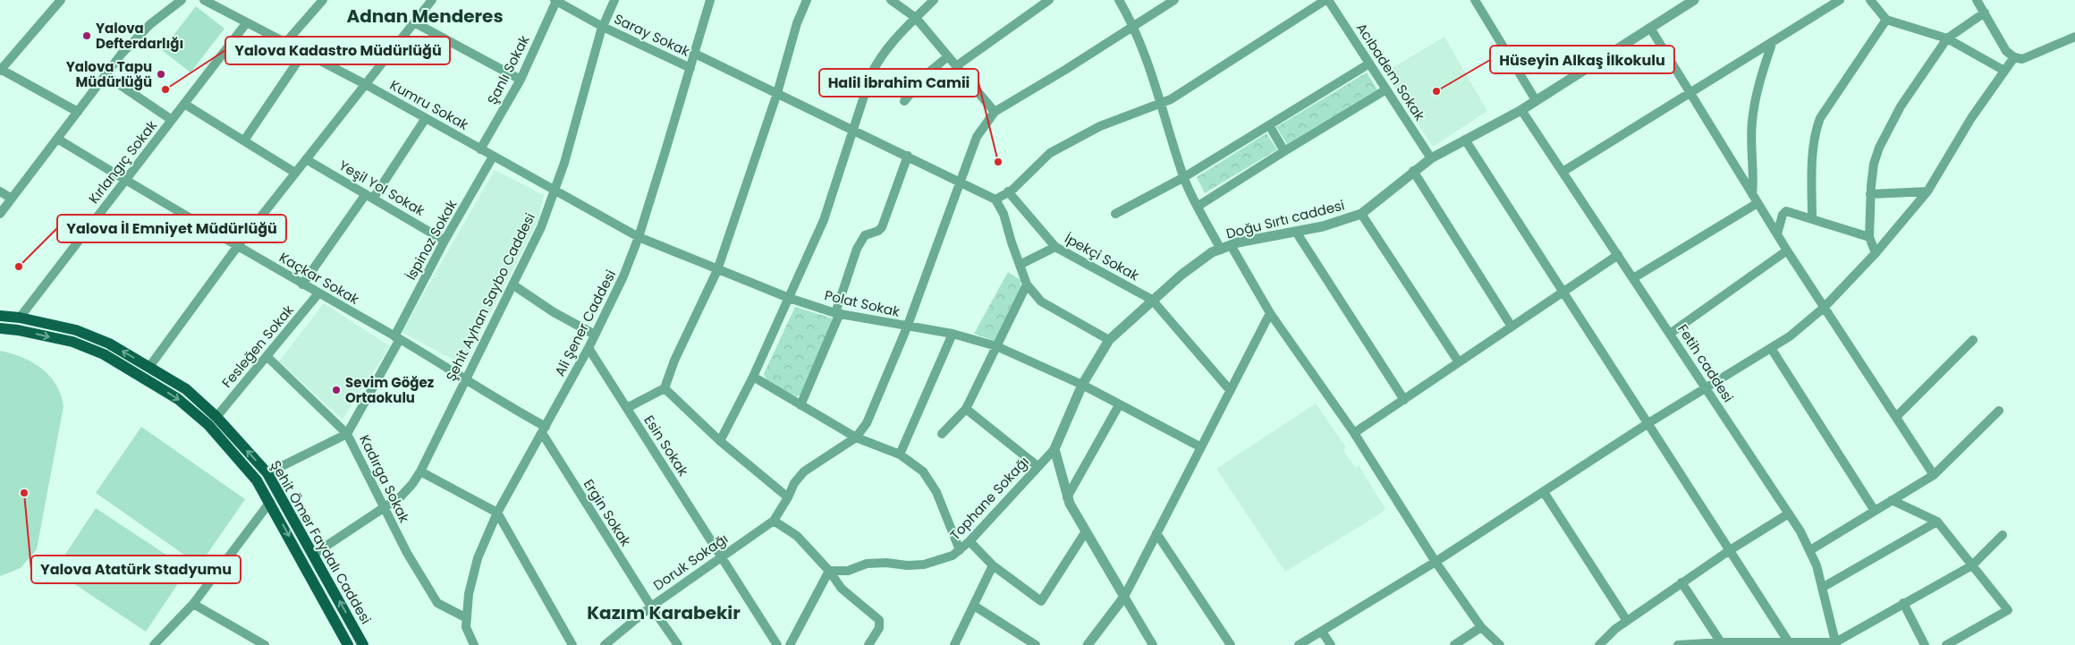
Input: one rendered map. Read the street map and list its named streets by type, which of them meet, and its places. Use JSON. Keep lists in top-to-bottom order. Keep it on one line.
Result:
{"streets":{"main road":["Şehit Ömer Faydalı Caddesi"],"street":["Saray Sokak","Şanlı Sokak","Acıbadem Sokak","Kumru Sokak","Kırlangıç Sokak","Yeşil Yol Sokak","Doğu Sırtı caddesi","İspinoz Sokak","İpekçi Sokak","Kaçkar Sokak","Şehit Ayhan Saybo Caddesi","Polat Sokak","Ali Şener Caddesi","Fesleğen Sokak","Fetih caddesi","Esin Sokak","Kadırga Sokak","Tophane Sokağı","Ergin Sokak","Doruk Sokağı"]},"crossings":[["Saray Sokak","Şanlı Sokak"],["Saray Sokak","Şehit Ayhan Saybo Caddesi"],["Saray Sokak","Ali Şener Caddesi"],["Şanlı Sokak","Kumru Sokak"],["Acıbadem Sokak","Doğu Sırtı caddesi"],["Kumru Sokak","Kırlangıç Sokak"],["Kumru Sokak","İspinoz Sokak"],["Kumru Sokak","Şehit Ayhan Saybo Caddesi"],["Kumru Sokak","Polat Sokak"],["Kumru Sokak","Ali Şener Caddesi"],["Kırlangıç Sokak","Kaçkar Sokak"],["Kırlangıç Sokak","Şehit Ömer Faydalı Caddesi"],["Yeşil Yol Sokak","İspinoz Sokak"],["Doğu Sırtı caddesi","İpekçi Sokak"],["Doğu Sırtı caddesi","Polat Sokak"],["Doğu Sırtı caddesi","Fetih caddesi"],["Doğu Sırtı caddesi","Tophane Sokağı"],["İspinoz Sokak","Kaçkar Sokak"],["İspinoz Sokak","Kadırga Sokak"],["Kaçkar Sokak","Şehit Ayhan Saybo Caddesi"],["Kaçkar Sokak","Ali Şener Caddesi"],["Kaçkar Sokak","Fesleğen Sokak"],["Kaçkar Sokak","Ergin Sokak"],["Şehit Ayhan Saybo Caddesi","Kadırga Sokak"],["Şehit Ayhan Saybo Caddesi","Şehit Ömer Faydalı Caddesi"],["Polat Sokak","Ali Şener Caddesi"],["Ali Şener Caddesi","Esin Sokak"],["Ali Şener Caddesi","Kadırga Sokak"],["Ali Şener Caddesi","Ergin Sokak"],["Fesleğen Sokak","Kadırga Sokak"],["Fesleğen Sokak","Şehit Ömer Faydalı Caddesi"],["Esin Sokak","Doruk Sokağı"],["Ergin Sokak","Doruk Sokağı"]],"districts":["Adnan Menderes","Kazım Karabekir"],"places":["Yalova Defterdarlığı","Yalova Tapu Müdürlüğü","Yalova Kadastro Müdürlüğü","Hüseyin Alkaş İlkokulu","Halil İbrahim Camii","Yalova İl Emniyet Müdürlüğü","Sevim Göğez Ortaokulu","Yalova Atatürk Stadyumu"]}
